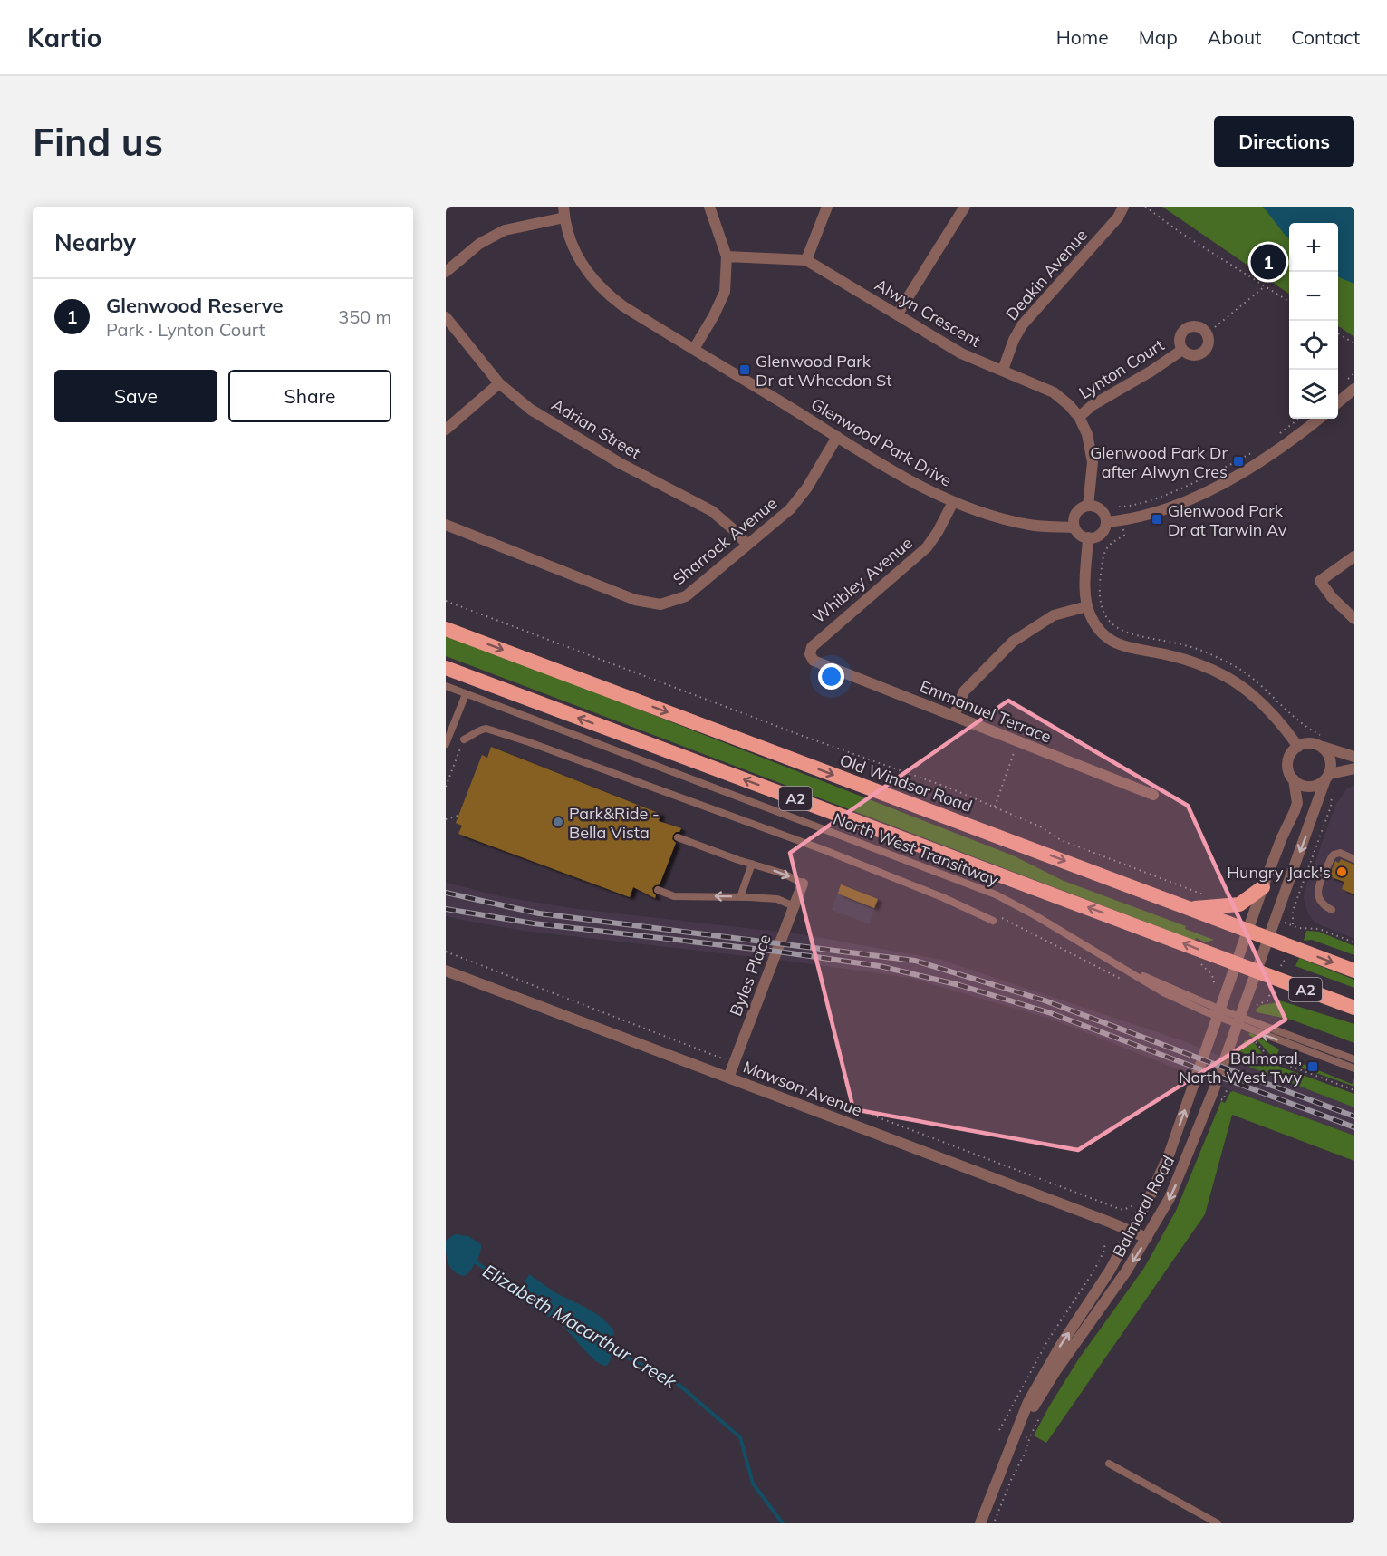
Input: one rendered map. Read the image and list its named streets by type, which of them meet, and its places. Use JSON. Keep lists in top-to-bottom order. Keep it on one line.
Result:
{"streets":{"highway":["Old Windsor Road","A2"],"street":["Deakin Avenue","Alwyn Crescent","Lynton Court","Adrian Street","Glenwood Park Drive","Sharrock Avenue","Whibley Avenue","Emmanuel Terrace","Byles Place","Mawson Avenue","Balmoral Road"],"lane":["North West Transitway"]},"crossings":[["Deakin Avenue","Alwyn Crescent"],["Alwyn Crescent","Lynton Court"],["Alwyn Crescent","Glenwood Park Drive"],["Adrian Street","Sharrock Avenue"],["Glenwood Park Drive","Sharrock Avenue"],["Glenwood Park Drive","Whibley Avenue"],["Whibley Avenue","Emmanuel Terrace"],["Old Windsor Road","Balmoral Road"],["A2","Balmoral Road"],["North West Transitway","Balmoral Road"],["Byles Place","Mawson Avenue"],["Mawson Avenue","Balmoral Road"]],"water":["Elizabeth Macarthur Creek"],"places":{"transit":["Glenwood Park Dr at Wheedon St","Glenwood Park Dr after Alwyn Cres","Glenwood Park Dr at Tarwin Av","Balmoral, North West Twy"],"other":["Park&Ride - Bella Vista","Hungry Jack's"]},"page":{"header":"Kartio","nav":["Home","Map","About","Contact"],"buttons":["Directions",["Save","Share"]],"title":"Find us","heading":"Nearby","map_buttons":["+","−"],"pins":"1","list":[{"mark":"1","name":"Glenwood Reserve","note":"Park · Lynton Court","value":"350 m"}]}}
